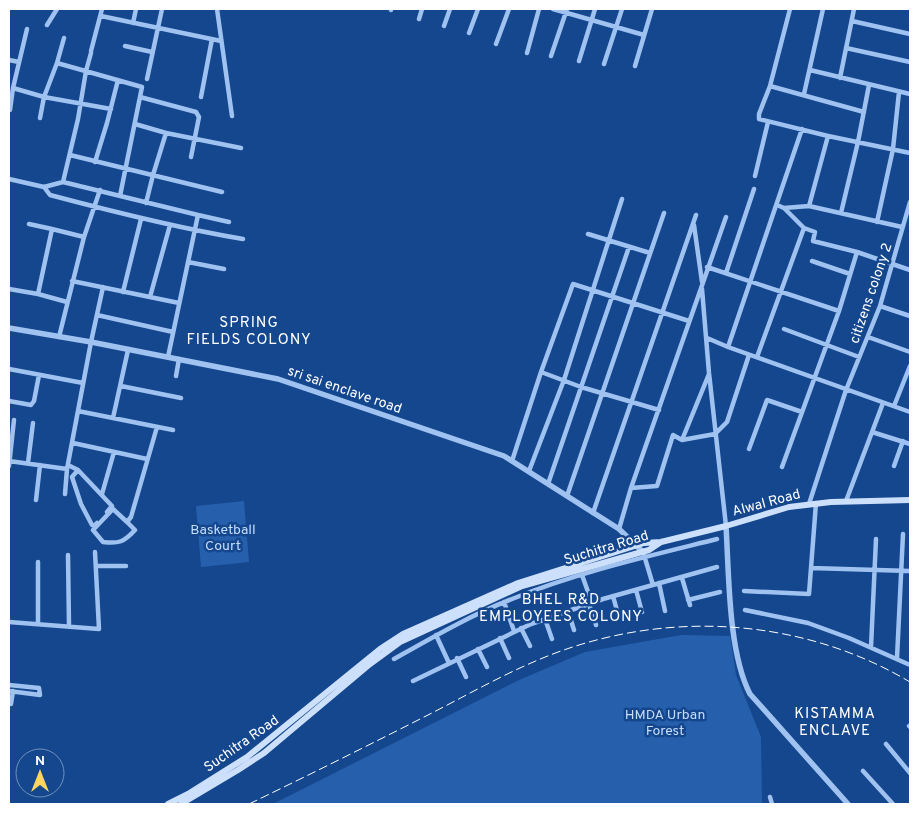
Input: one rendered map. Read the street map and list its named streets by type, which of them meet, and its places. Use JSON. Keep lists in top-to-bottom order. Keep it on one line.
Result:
{"streets":{"main road":["Alwal Road","Suchitra Road"],"street":["citizens colony 2","sri sai enclave road"]},"crossings":[["citizens colony 2","Alwal Road"],["sri sai enclave road","Suchitra Road"],["Alwal Road","Suchitra Road"]],"districts":["SPRING FIELDS COLONY","BHEL R&D EMPLOYEES COLONY","KISTAMMA ENCLAVE"],"parks":["Basketball Court","HMDA Urban Forest"],"north":"top"}
